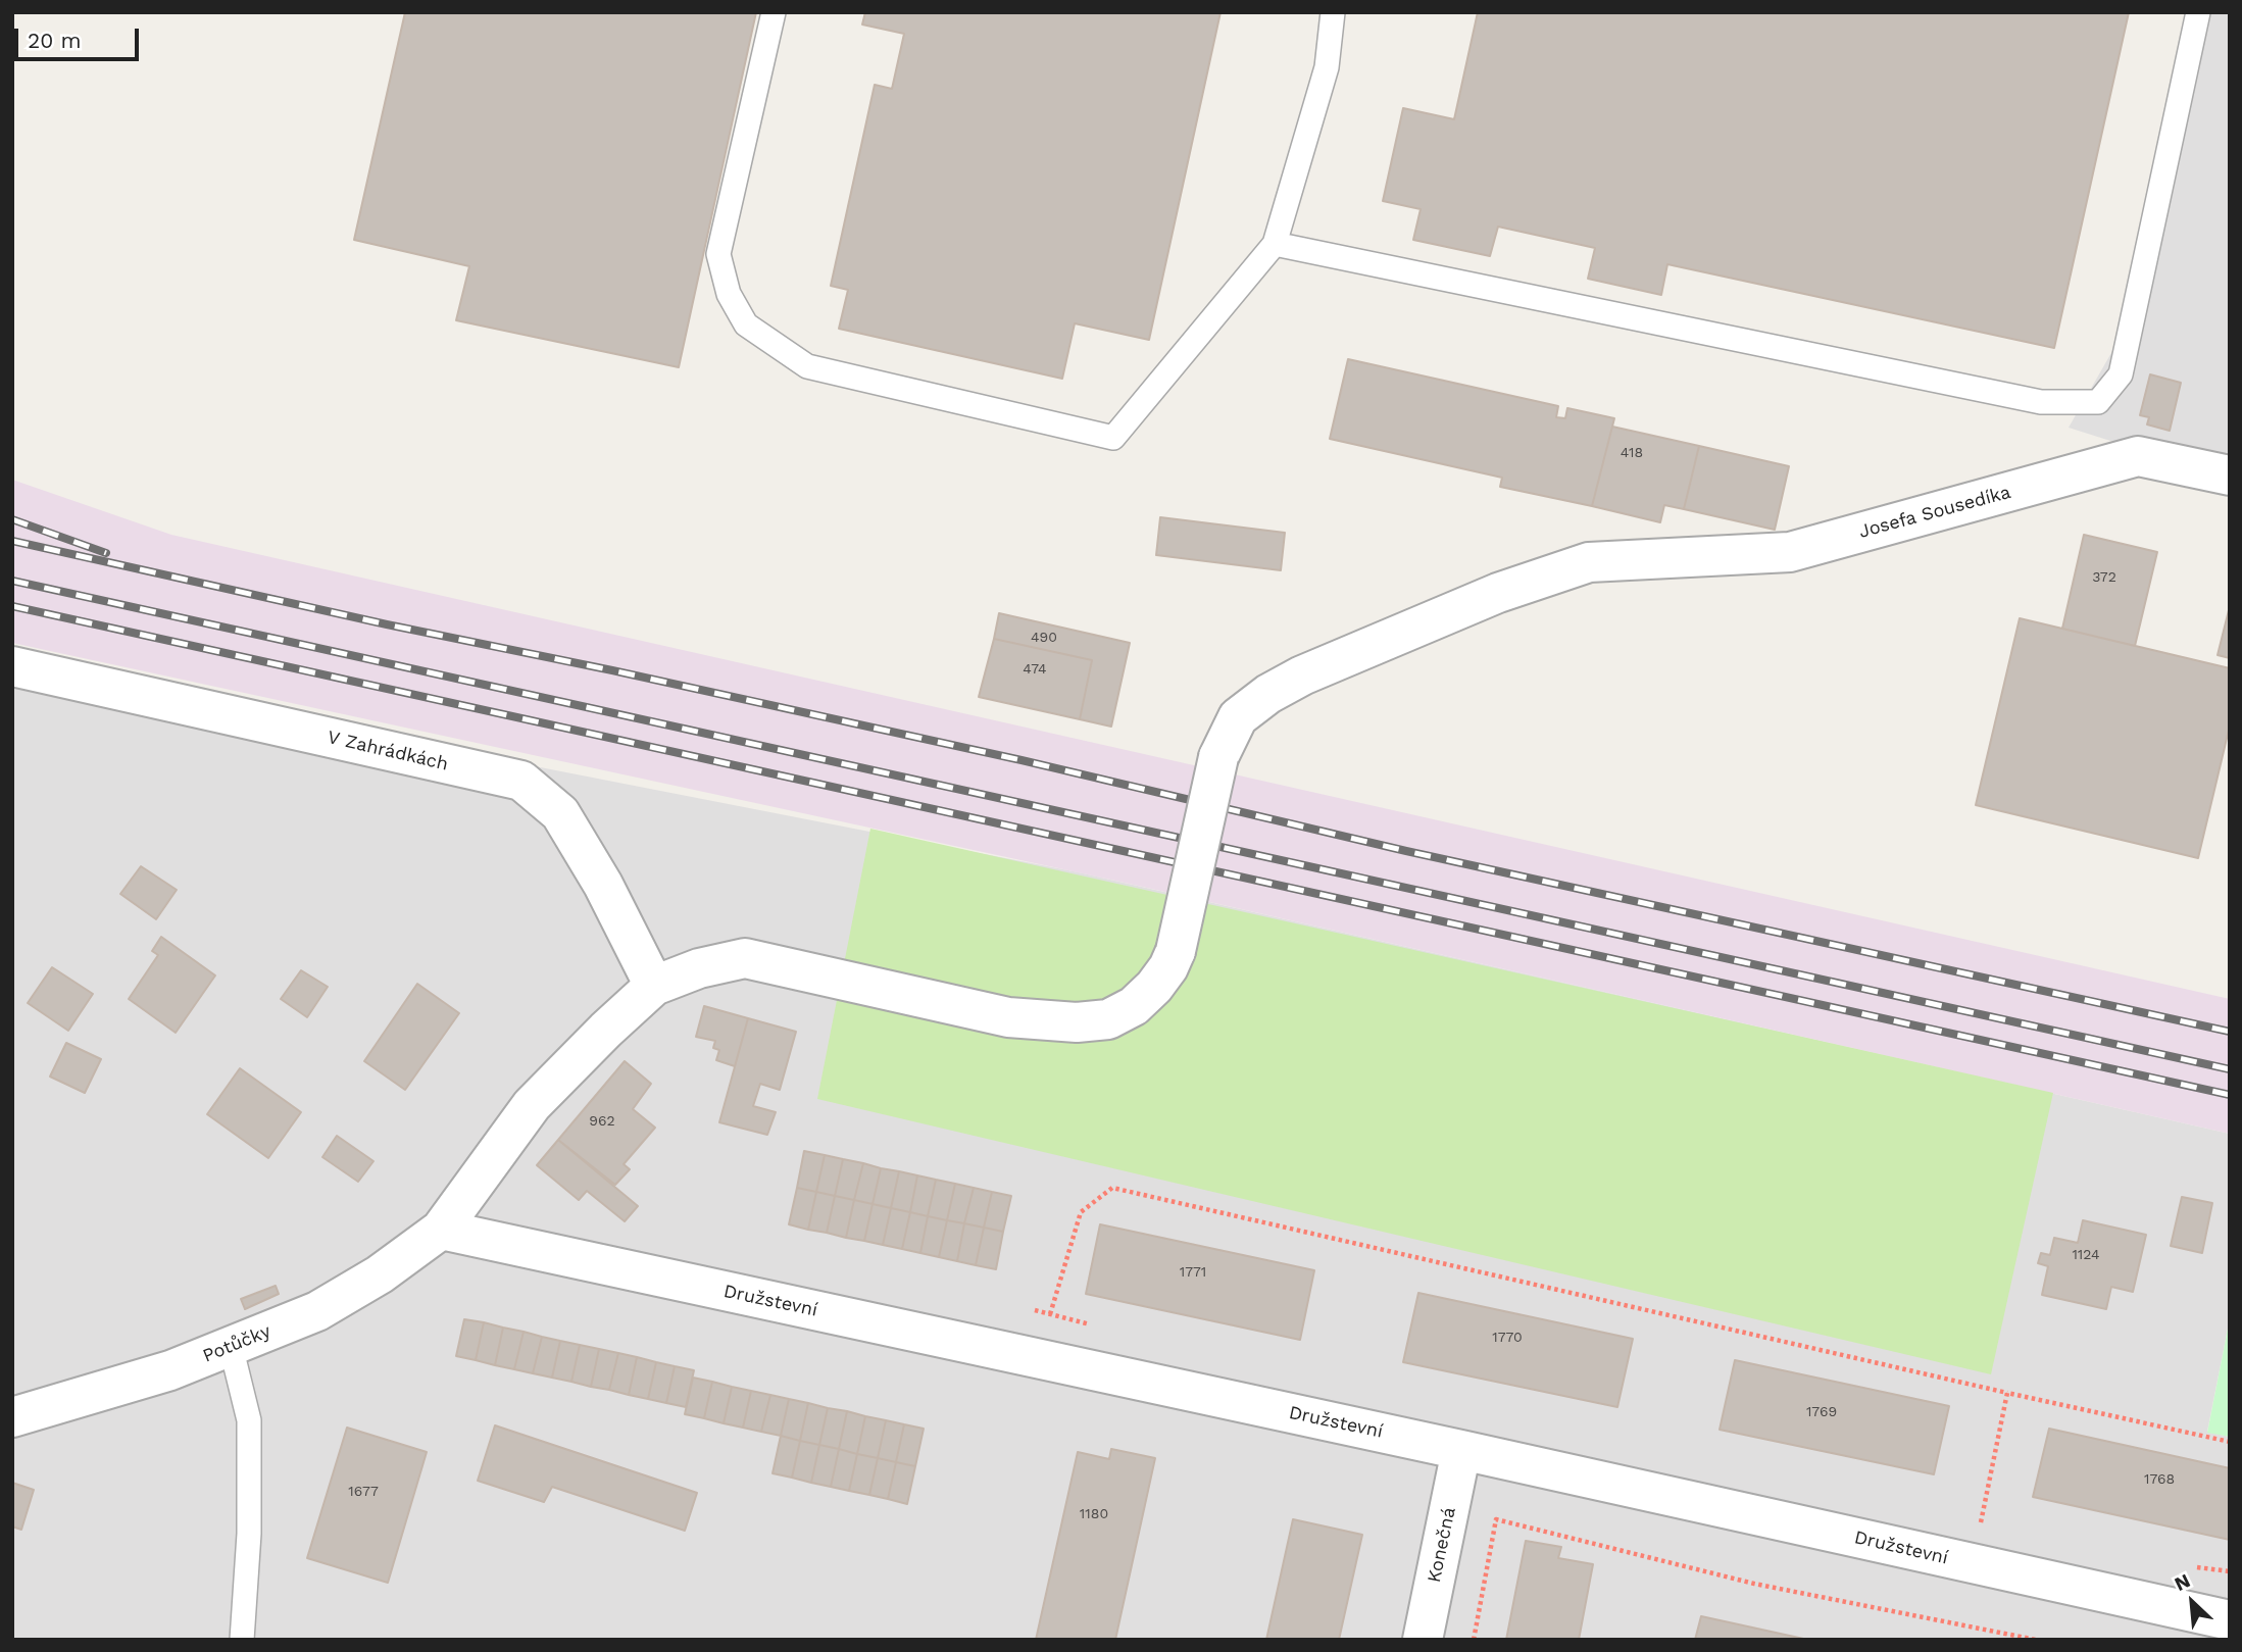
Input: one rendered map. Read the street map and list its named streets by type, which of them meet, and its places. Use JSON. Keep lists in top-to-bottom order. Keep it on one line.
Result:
{"streets":{"street":["Josefa Sousedíka","V Zahrádkách","Družstevní","Potůčky","Konečná"]},"crossings":[["Josefa Sousedíka","V Zahrádkách"],["Josefa Sousedíka","Potůčky"],["V Zahrádkách","Potůčky"],["Družstevní","Potůčky"],["Družstevní","Konečná"]],"house_numbers":["418","372","490","474","962","1124","1771","1770","1769","1768","1677","1180"],"scale_bar":"20 m","north":"top left"}
